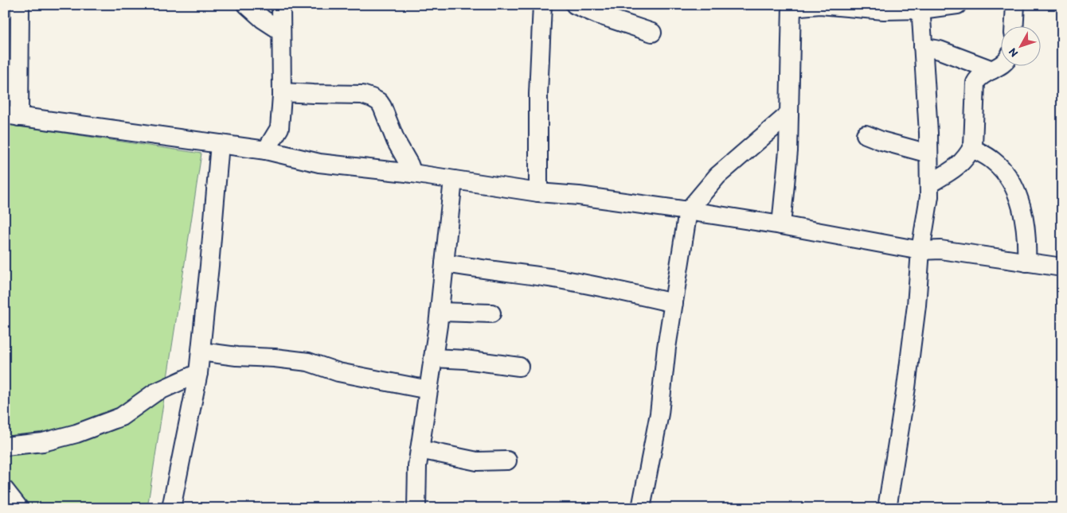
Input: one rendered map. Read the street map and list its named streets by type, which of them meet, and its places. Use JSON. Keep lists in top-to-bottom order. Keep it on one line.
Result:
{"north":"bottom left"}
